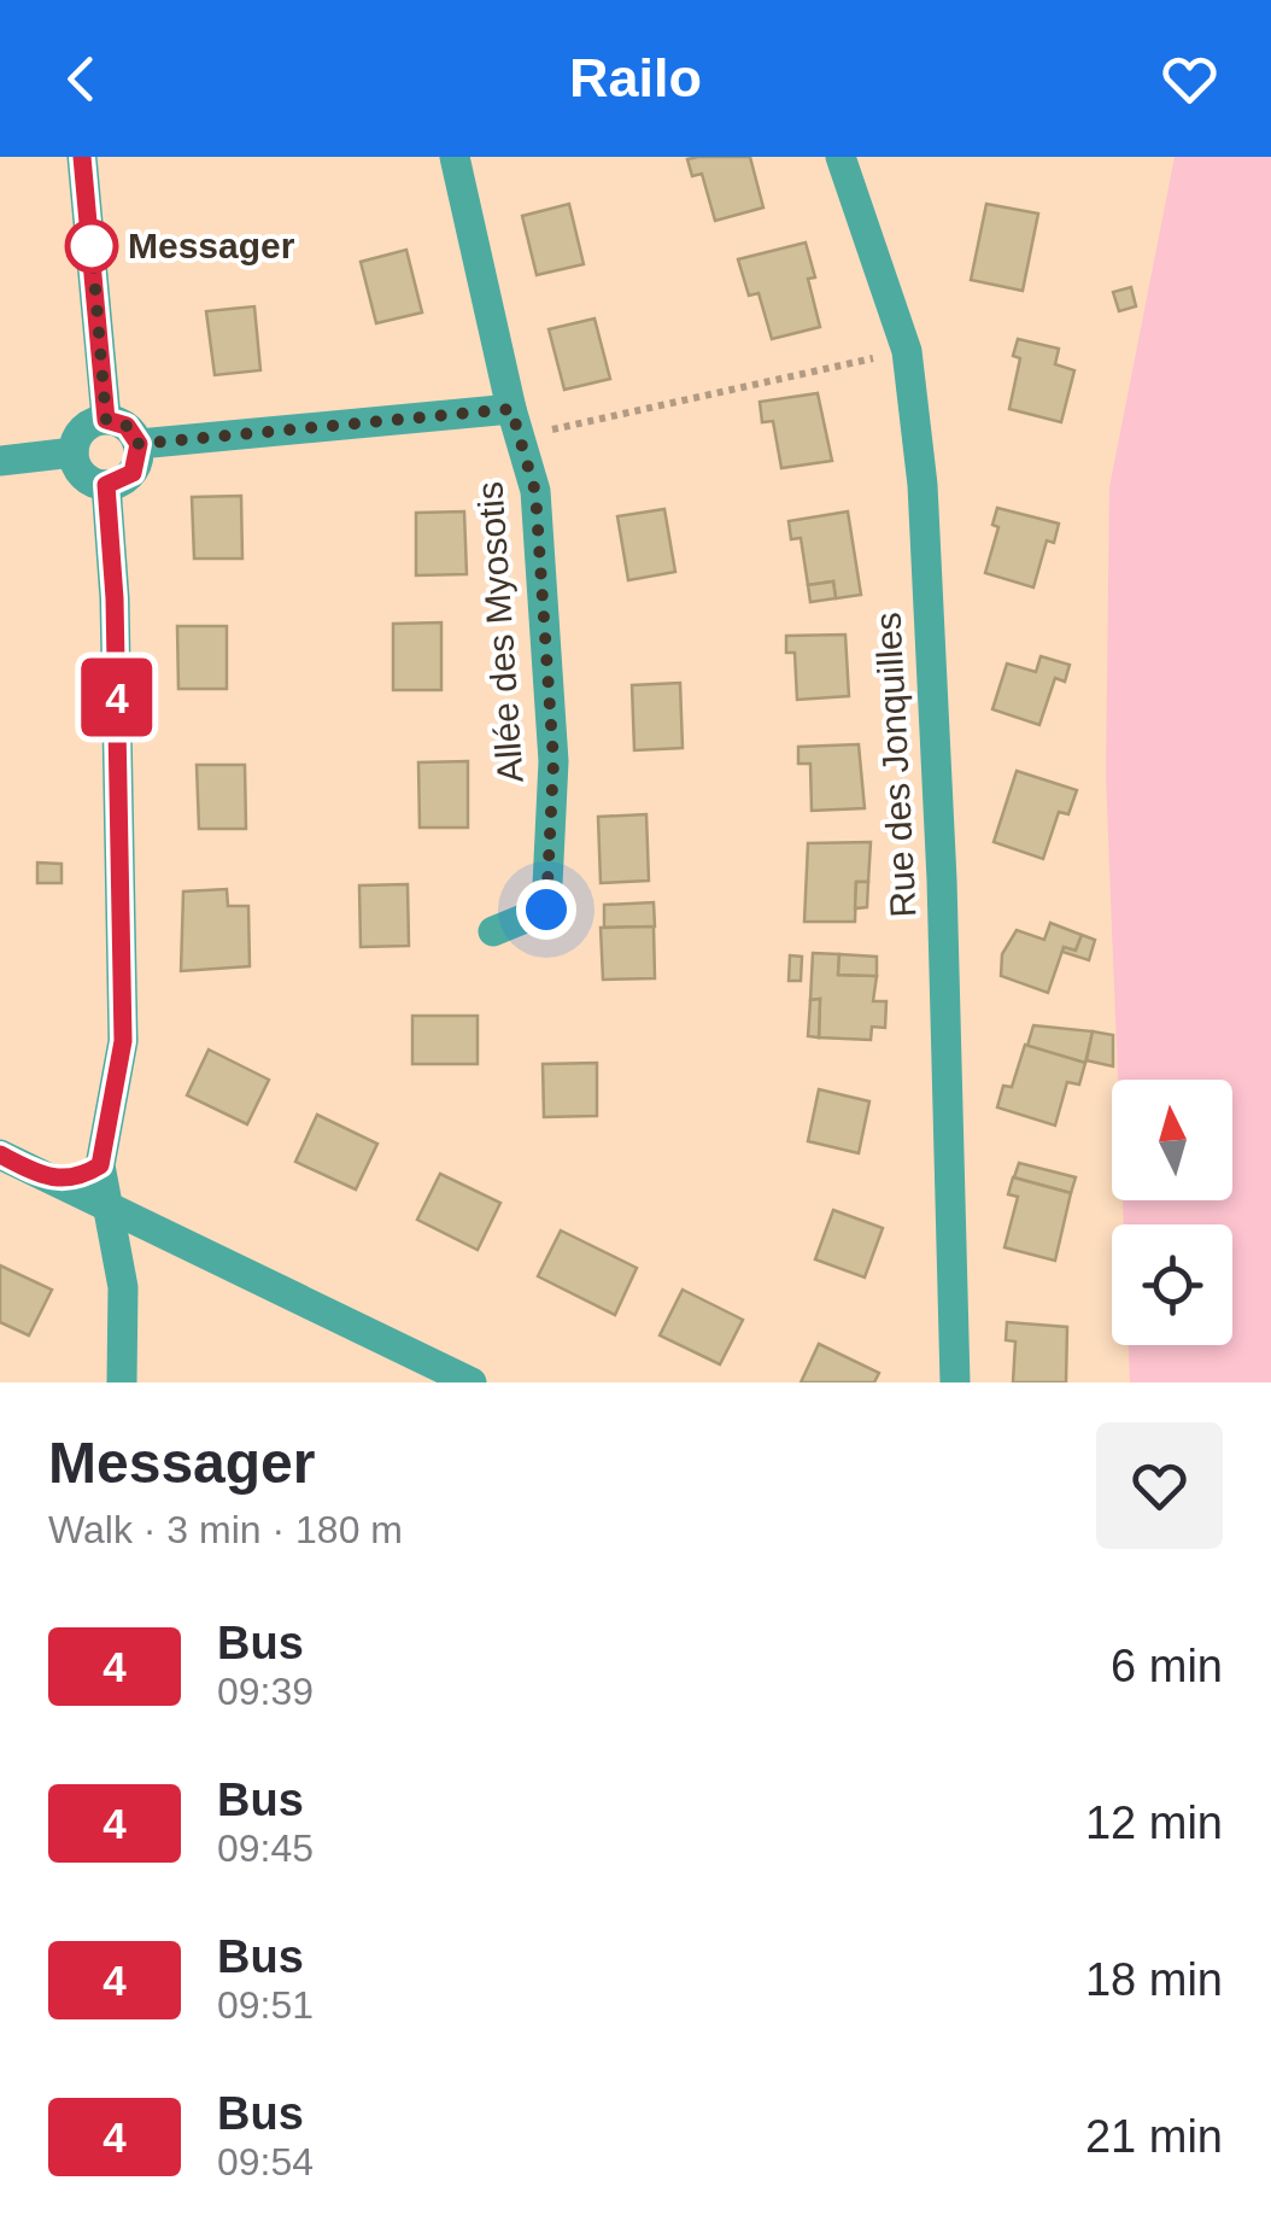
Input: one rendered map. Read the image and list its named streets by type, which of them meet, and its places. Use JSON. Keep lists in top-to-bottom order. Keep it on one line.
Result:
{"streets":{"street":["Allée des Myosotis","Rue des Jonquilles"]},"places":["Messager"],"lines":["bus line 4"],"north":"top","page":{"header":"Railo","on_map":"4","heading":["Messager","Walk · 3 min · 180 m"],"list":[{"mark":"4","name":"Bus","note":"09:39","value":"6 min"},{"mark":"4","name":"Bus","note":"09:45","value":"12 min"},{"mark":"4","name":"Bus","note":"09:51","value":"18 min"},{"mark":"4","name":"Bus","note":"09:54","value":"21 min"}]}}
